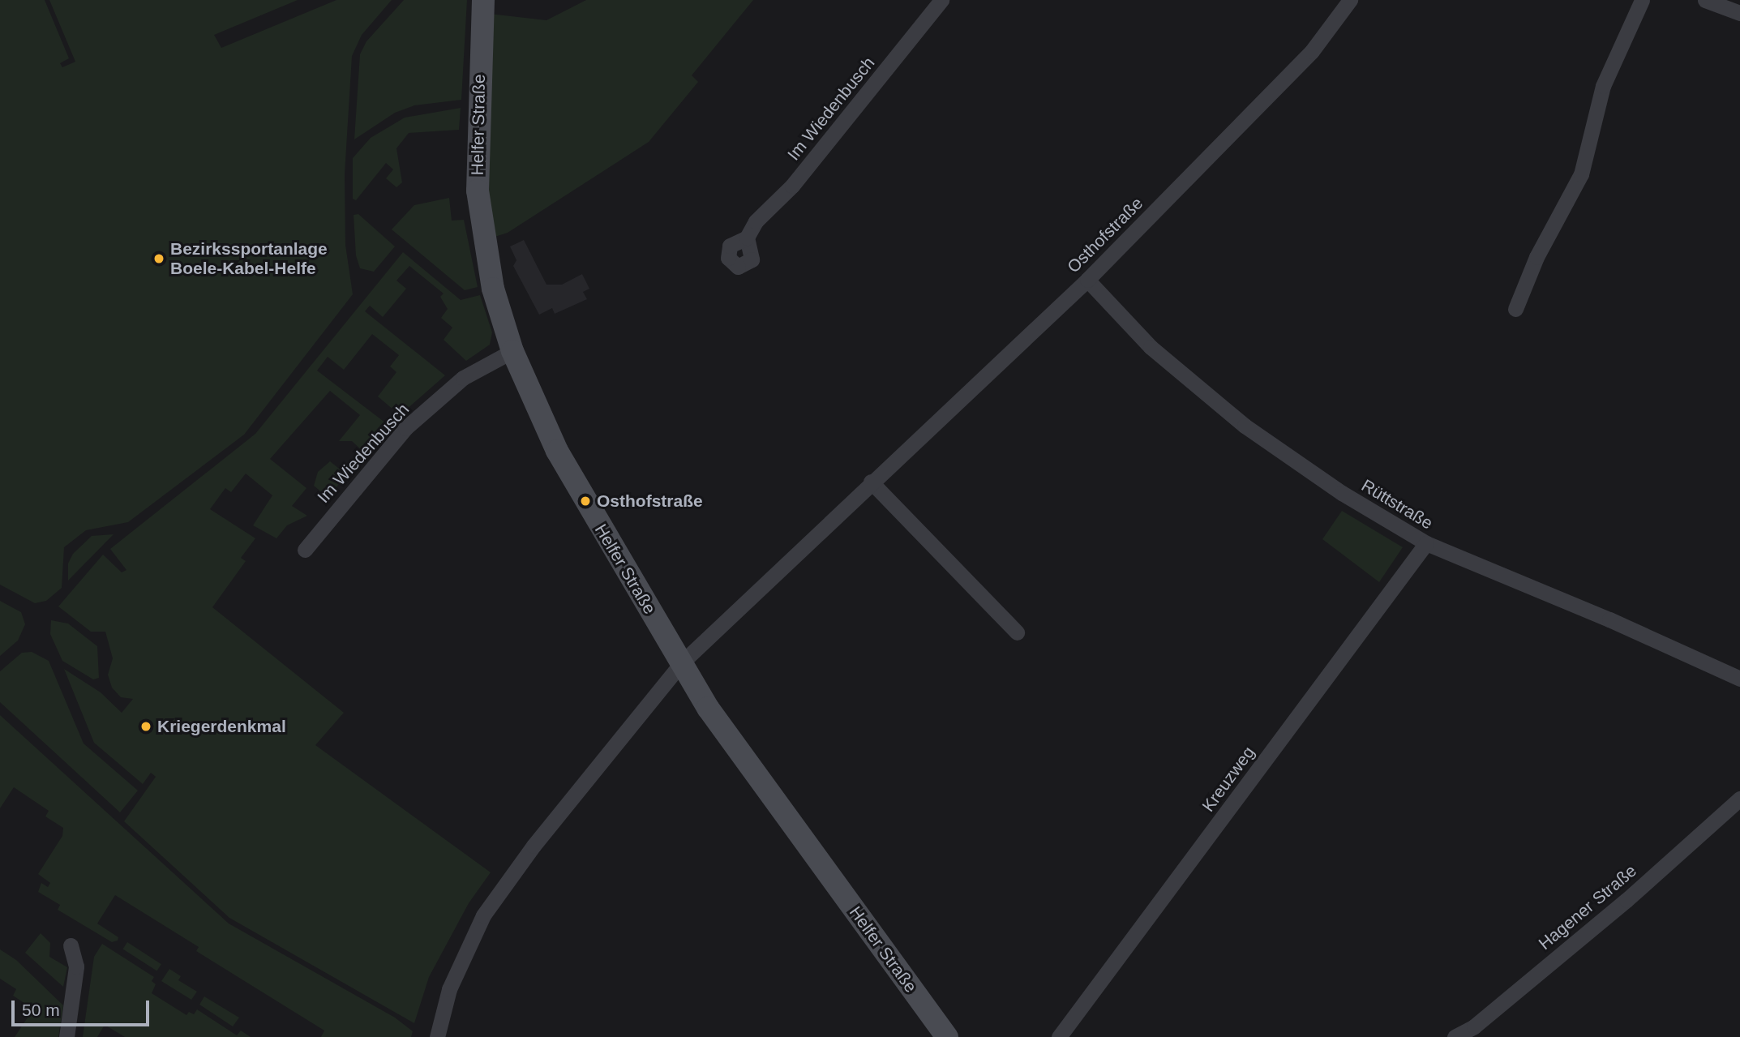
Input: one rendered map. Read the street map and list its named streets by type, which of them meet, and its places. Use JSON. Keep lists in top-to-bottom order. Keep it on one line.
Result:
{"streets":{"street":["Im Wiedenbusch","Helfer Straße","Osthofstraße","Rüttstraße","Kreuzweg","Hagener Straße"]},"crossings":[["Im Wiedenbusch","Helfer Straße"],["Helfer Straße","Osthofstraße"],["Osthofstraße","Rüttstraße"],["Rüttstraße","Kreuzweg"]],"places":["Bezirkssportanlage Boele-Kabel-Helfe","Osthofstraße","Kriegerdenkmal"],"scale_bar":"50 m"}
